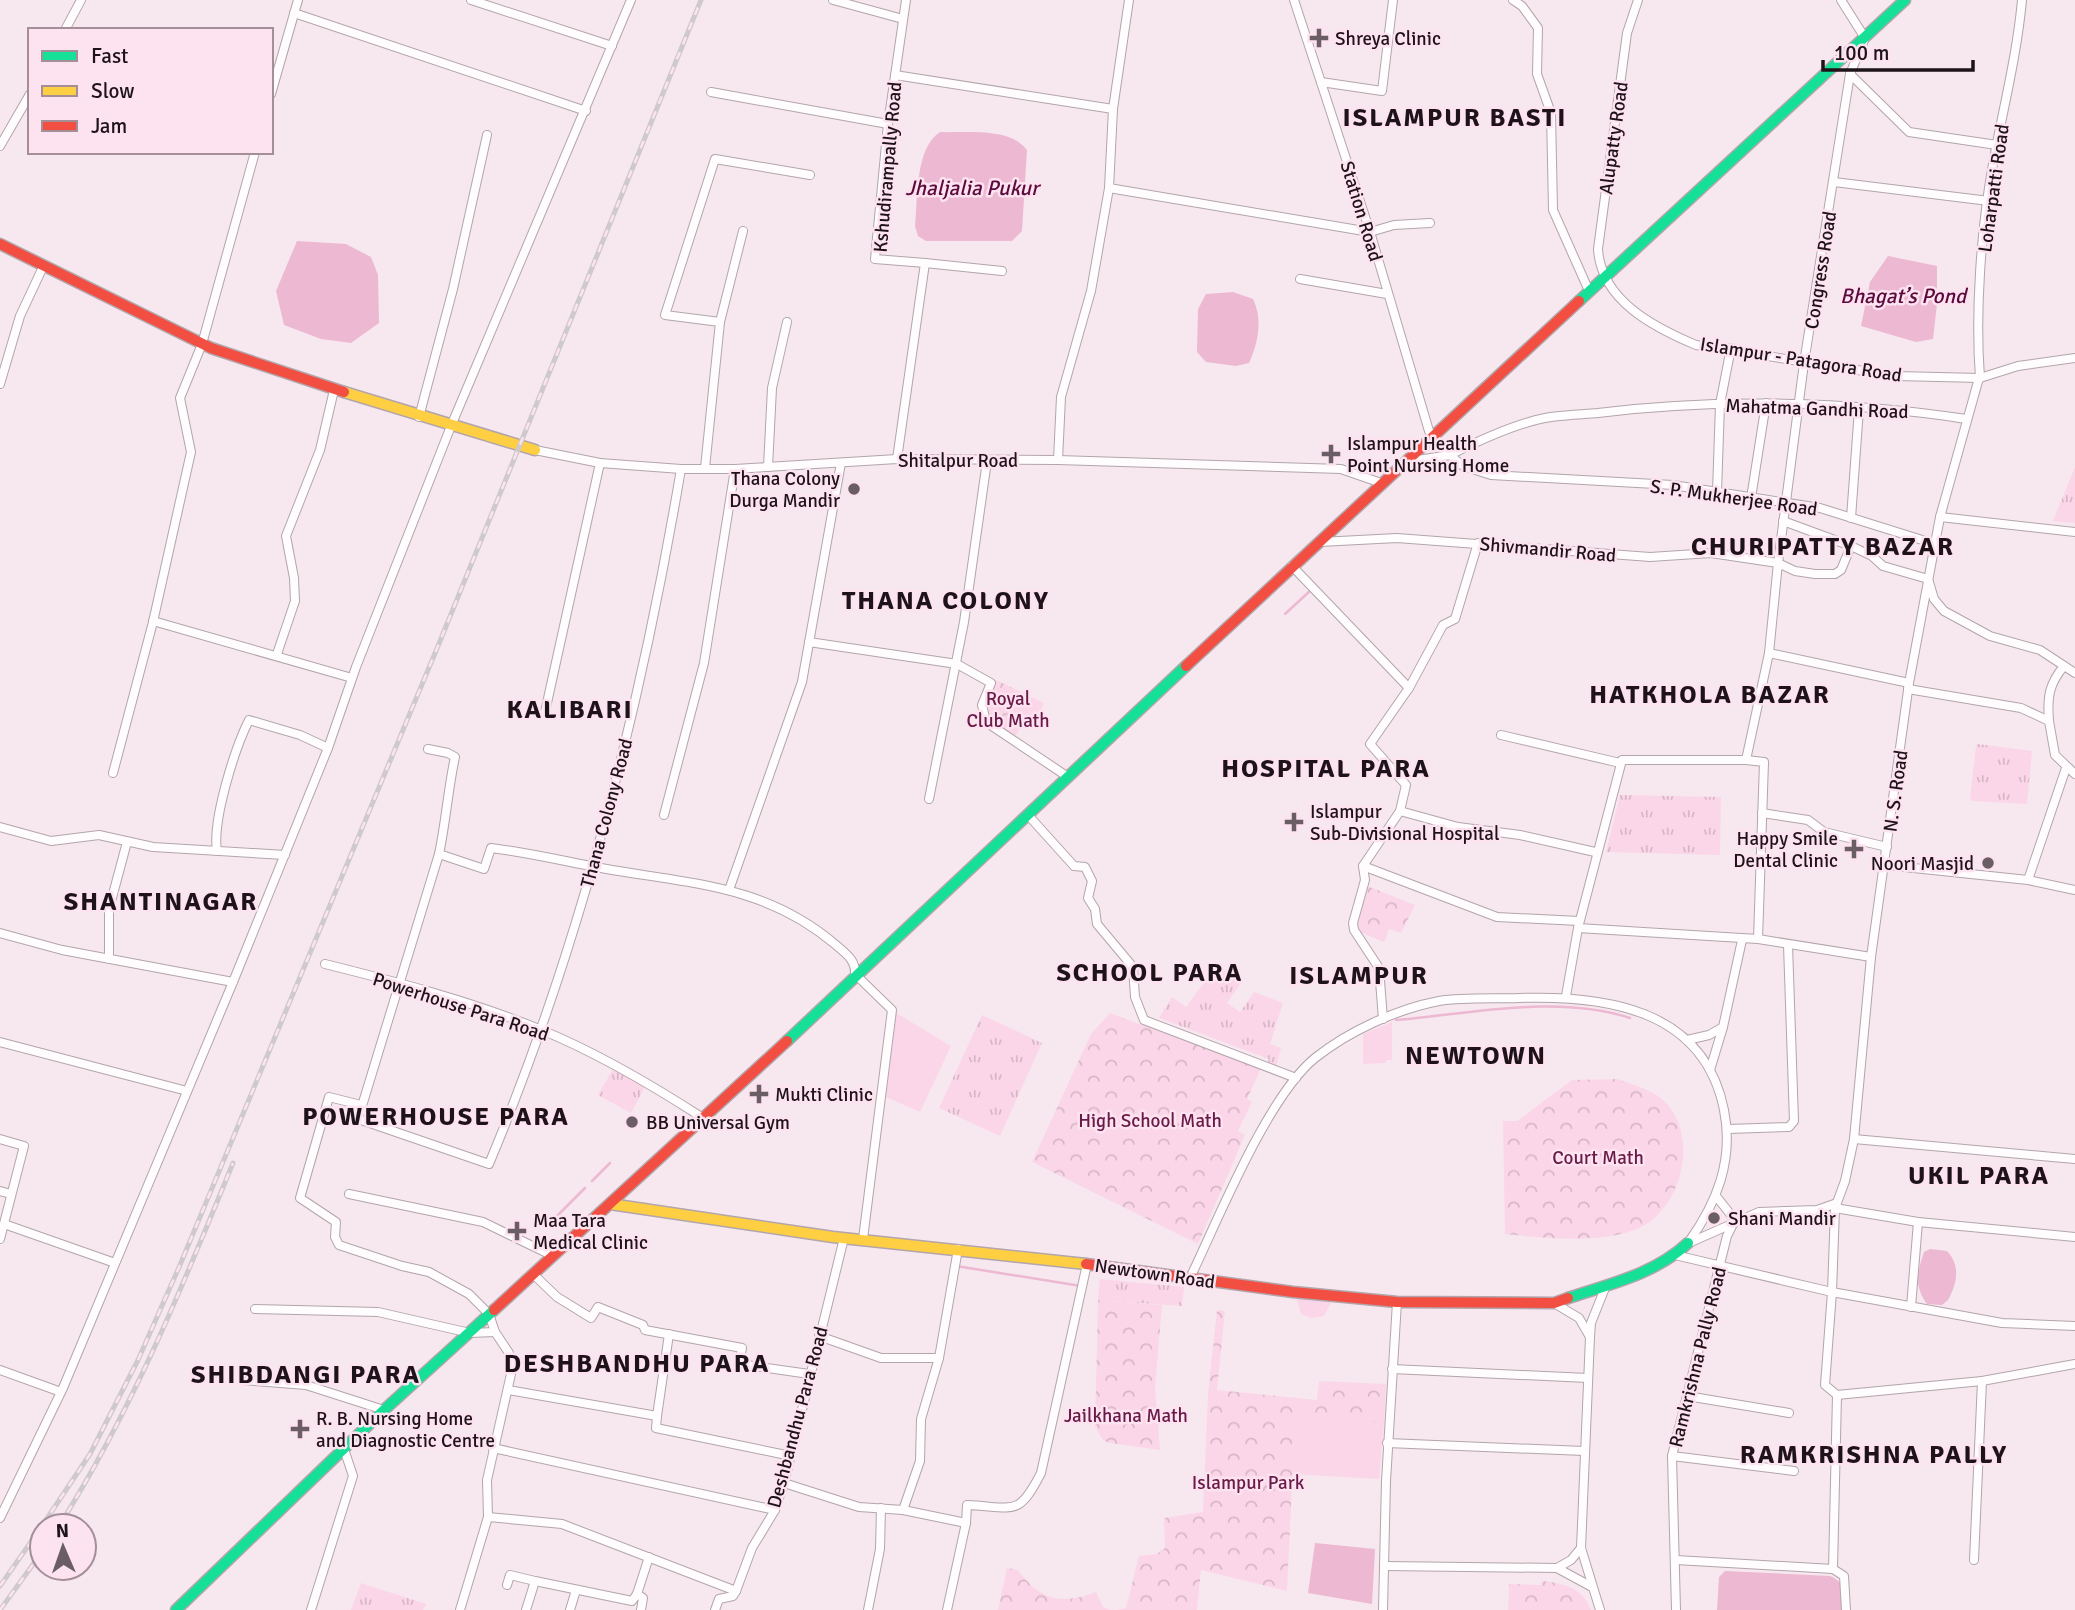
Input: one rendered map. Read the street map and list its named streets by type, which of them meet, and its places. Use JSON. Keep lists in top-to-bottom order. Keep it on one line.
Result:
{"streets":{"main road":["Newtown Road"],"street":["Alupatty Road","Kshudirampally Road","Loharpatti Road","Station Road","Congress Road","Islampur - Patagora Road","Mahatma Gandhi Road","Shitalpur Road","S. P. Mukherjee Road","Shivmandir Road","N. S. Road","Thana Colony Road","Powerhouse Para Road","Ramkrishna Pally Road","Deshbandhu Para Road"]},"crossings":[["Alupatty Road","Islampur - Patagora Road"],["Loharpatti Road","Islampur - Patagora Road"],["Loharpatti Road","N. S. Road"],["Congress Road","Islampur - Patagora Road"],["Congress Road","Mahatma Gandhi Road"],["Congress Road","S. P. Mukherjee Road"],["Congress Road","Shivmandir Road"],["Islampur - Patagora Road","N. S. Road"],["Mahatma Gandhi Road","S. P. Mukherjee Road"],["Mahatma Gandhi Road","N. S. Road"],["Shitalpur Road","Thana Colony Road"],["S. P. Mukherjee Road","N. S. Road"],["Thana Colony Road","Powerhouse Para Road"],["Newtown Road","Deshbandhu Para Road"]],"districts":["ISLAMPUR BASTI","CHURIPATTY BAZAR","THANA COLONY","HATKHOLA BAZAR","KALIBARI","HOSPITAL PARA","SHANTINAGAR","SCHOOL PARA","ISLAMPUR","NEWTOWN","POWERHOUSE PARA","UKIL PARA","DESHBANDHU PARA","SHIBDANGI PARA","RAMKRISHNA PALLY"],"water":["Jhaljalia Pukur","Bhagat’s Pond"],"parks":["Royal Club Math","High School Math","Court Math","Jailkhana Math","Islampur Park"],"places":{"health":["Shreya Clinic","Islampur Health Point Nursing Home","Islampur Sub-Divisional Hospital","Happy Smile Dental Clinic","Mukti Clinic","Maa Tara Medical Clinic","R. B. Nursing Home and Diagnostic Centre"],"other":["Thana Colony Durga Mandir","Noori Masjid","BB Universal Gym","Shani Mandir"]},"legend":["Fast","Slow","Jam"],"scale_bar":"100 m","north":"top"}
